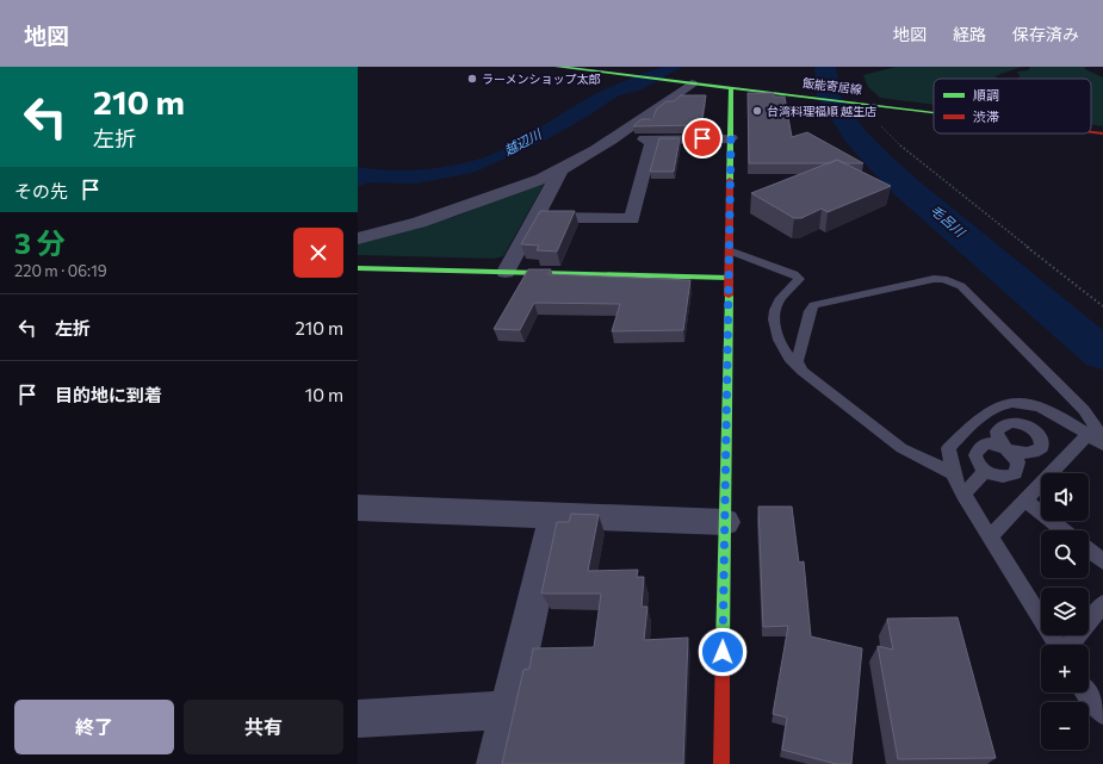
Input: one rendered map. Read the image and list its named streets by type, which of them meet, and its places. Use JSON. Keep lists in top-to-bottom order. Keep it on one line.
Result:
{"streets":{"street":["飯能寄居線"]},"water":["越辺川","毛呂川"],"places":["ラーメンショップ太郎","台湾料理福順 越生店"],"legend":["順調","渋滞"],"page":{"header":"地図","nav":["地図","経路","保存済み"],"turn":["210 m","左折"],"then":"その先","heading":["3 分","220 m · 06:19"],"list":[{"name":"左折","value":"210 m"},{"name":"目的地に到着","value":"10 m"}],"map_buttons":["+","−"],"buttons":["終了","共有"]}}
